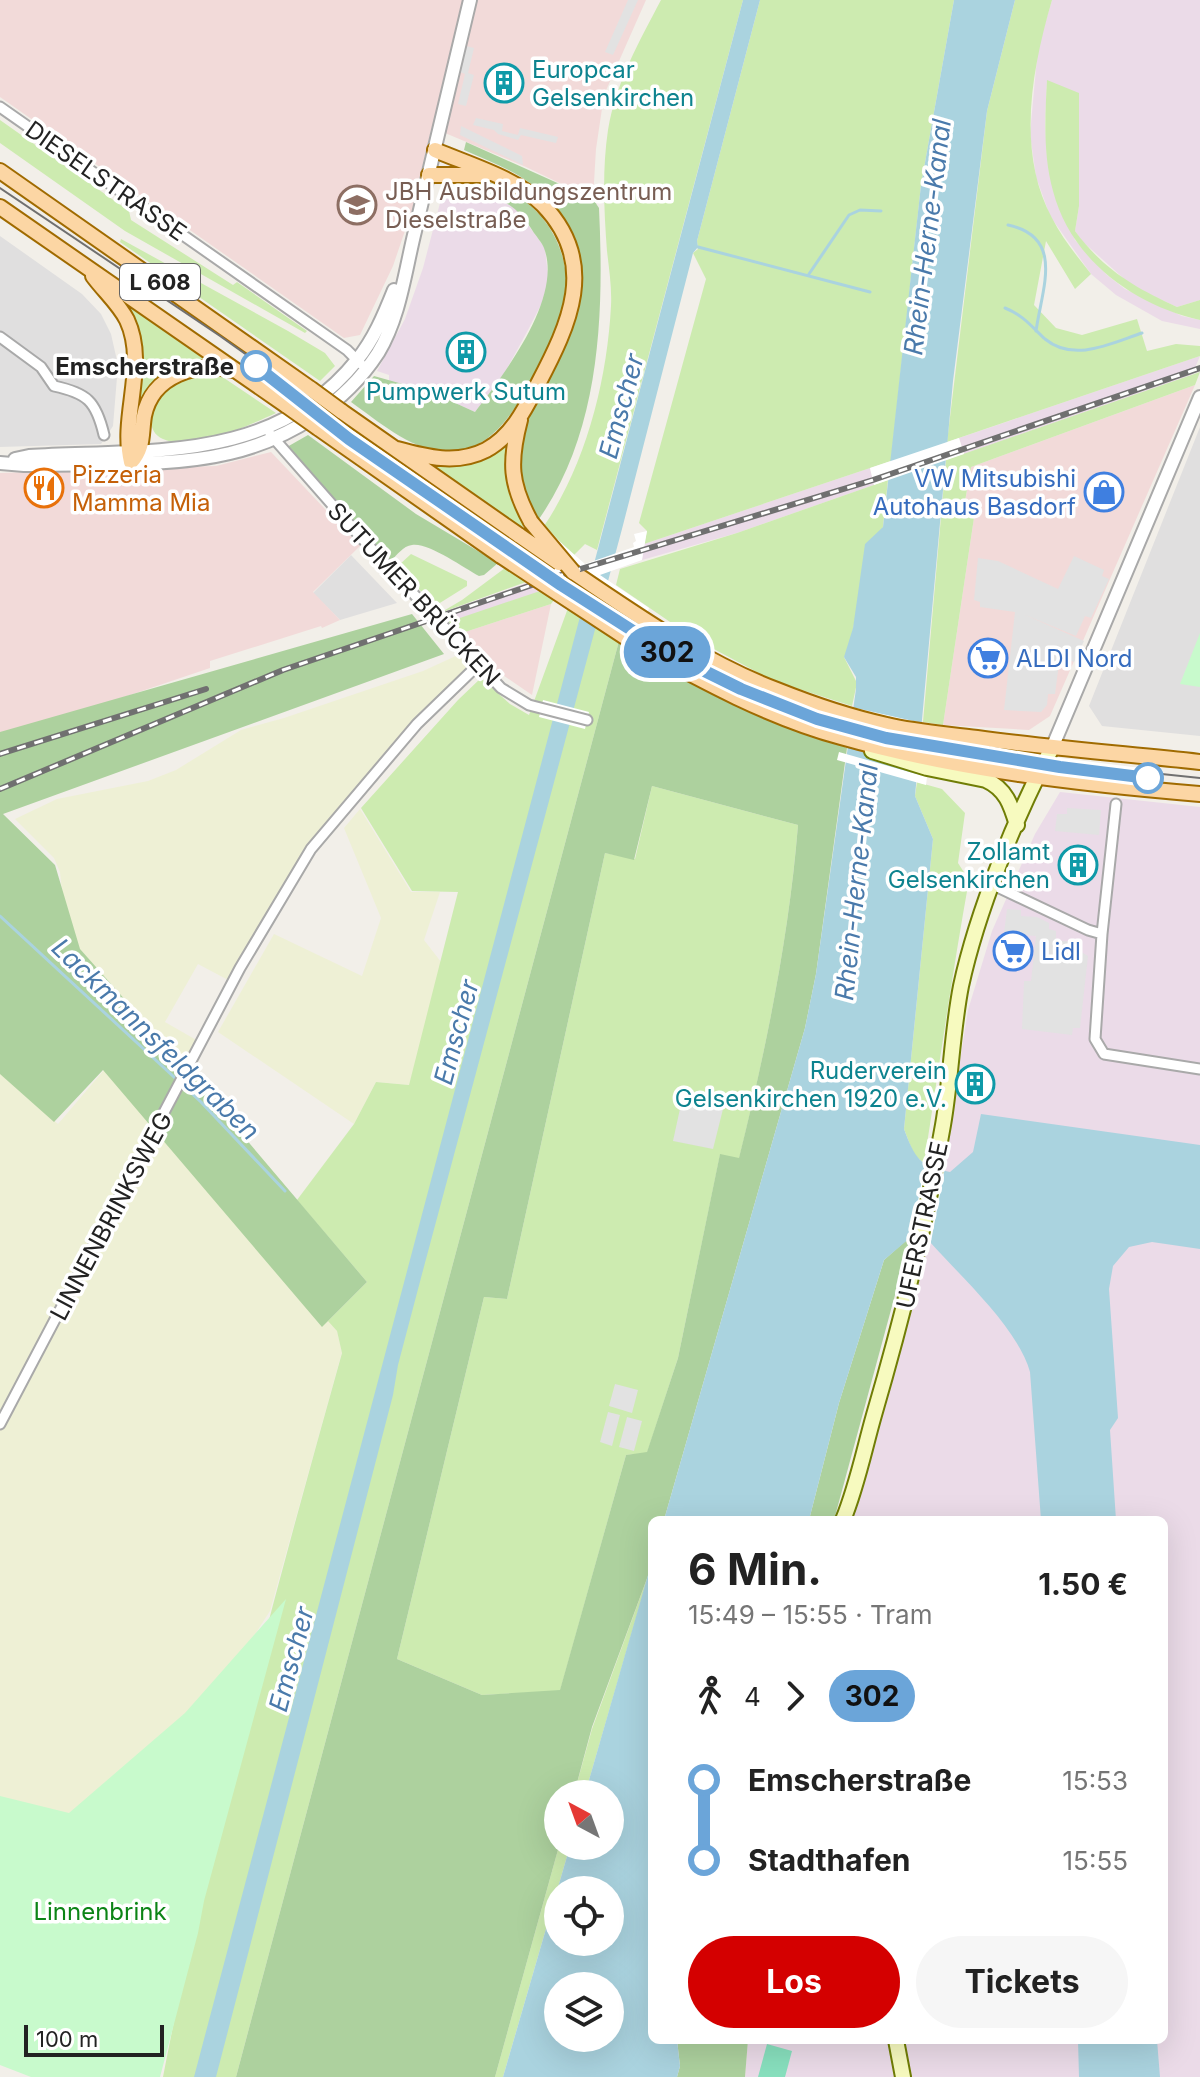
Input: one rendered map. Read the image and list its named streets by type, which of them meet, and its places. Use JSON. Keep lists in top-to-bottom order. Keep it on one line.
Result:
{"streets":{"main road":["L 608","UFERSTRASSE"],"street":["DIESELSTRASSE","SUTUMER BRÜCKEN","LINNENBRINKSWEG"]},"crossings":[["L 608","UFERSTRASSE"],["SUTUMER BRÜCKEN","LINNENBRINKSWEG"]],"water":["Rhein-Herne-Kanal","Emscher","Lackmannsfeldgraben"],"parks":["Linnenbrink"],"places":{"building":["Europcar Gelsenkirchen","Pumpwerk Sutum","Zollamt Gelsenkirchen","Ruderverein Gelsenkirchen 1920 e.V."],"school or university":["JBH Ausbildungszentrum Dieselstraße"],"other":["Emscherstraße"],"restaurant":["Pizzeria Mamma Mia"],"shop":["VW Mitsubishi Autohaus Basdorf"],"supermarket":["ALDI Nord","Lidl"]},"lines":["tram line 302"],"scale_bar":"100 m","north":"top left","page":{"on_map":"302","heading":["6 Min.","15:49 – 15:55 · Tram","1.50 €"],"legs":["4","302"],"list":[{"name":"Emscherstraße","value":"15:53"},{"name":"Stadthafen","value":"15:55"}],"buttons":["Los","Tickets"],"scale":"100 m"}}
